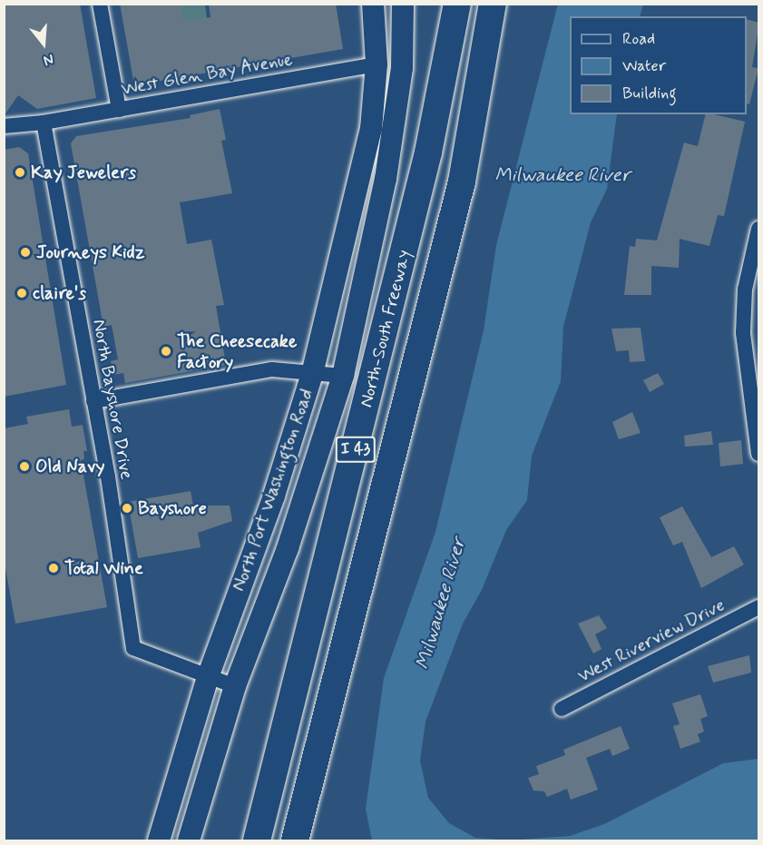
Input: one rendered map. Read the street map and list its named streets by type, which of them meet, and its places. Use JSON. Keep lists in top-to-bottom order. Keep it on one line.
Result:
{"streets":{"highway":["North-South Freeway","I 43"],"main road":["North Port Washington Road"],"street":["West Glen Bay Avenue","North Bayshore Drive","West Riverview Drive"]},"crossings":[["West Glen Bay Avenue","North Bayshore Drive"],["West Glen Bay Avenue","North Port Washington Road"],["North Bayshore Drive","North Port Washington Road"]],"water":["Milwaukee River"],"places":["Kay Jewelers","Journeys Kidz","claire's","The Cheesecake Factory","Old Navy","Bayshore","Total Wine"],"legend":["Road","Water","Building"],"north":"bottom"}
